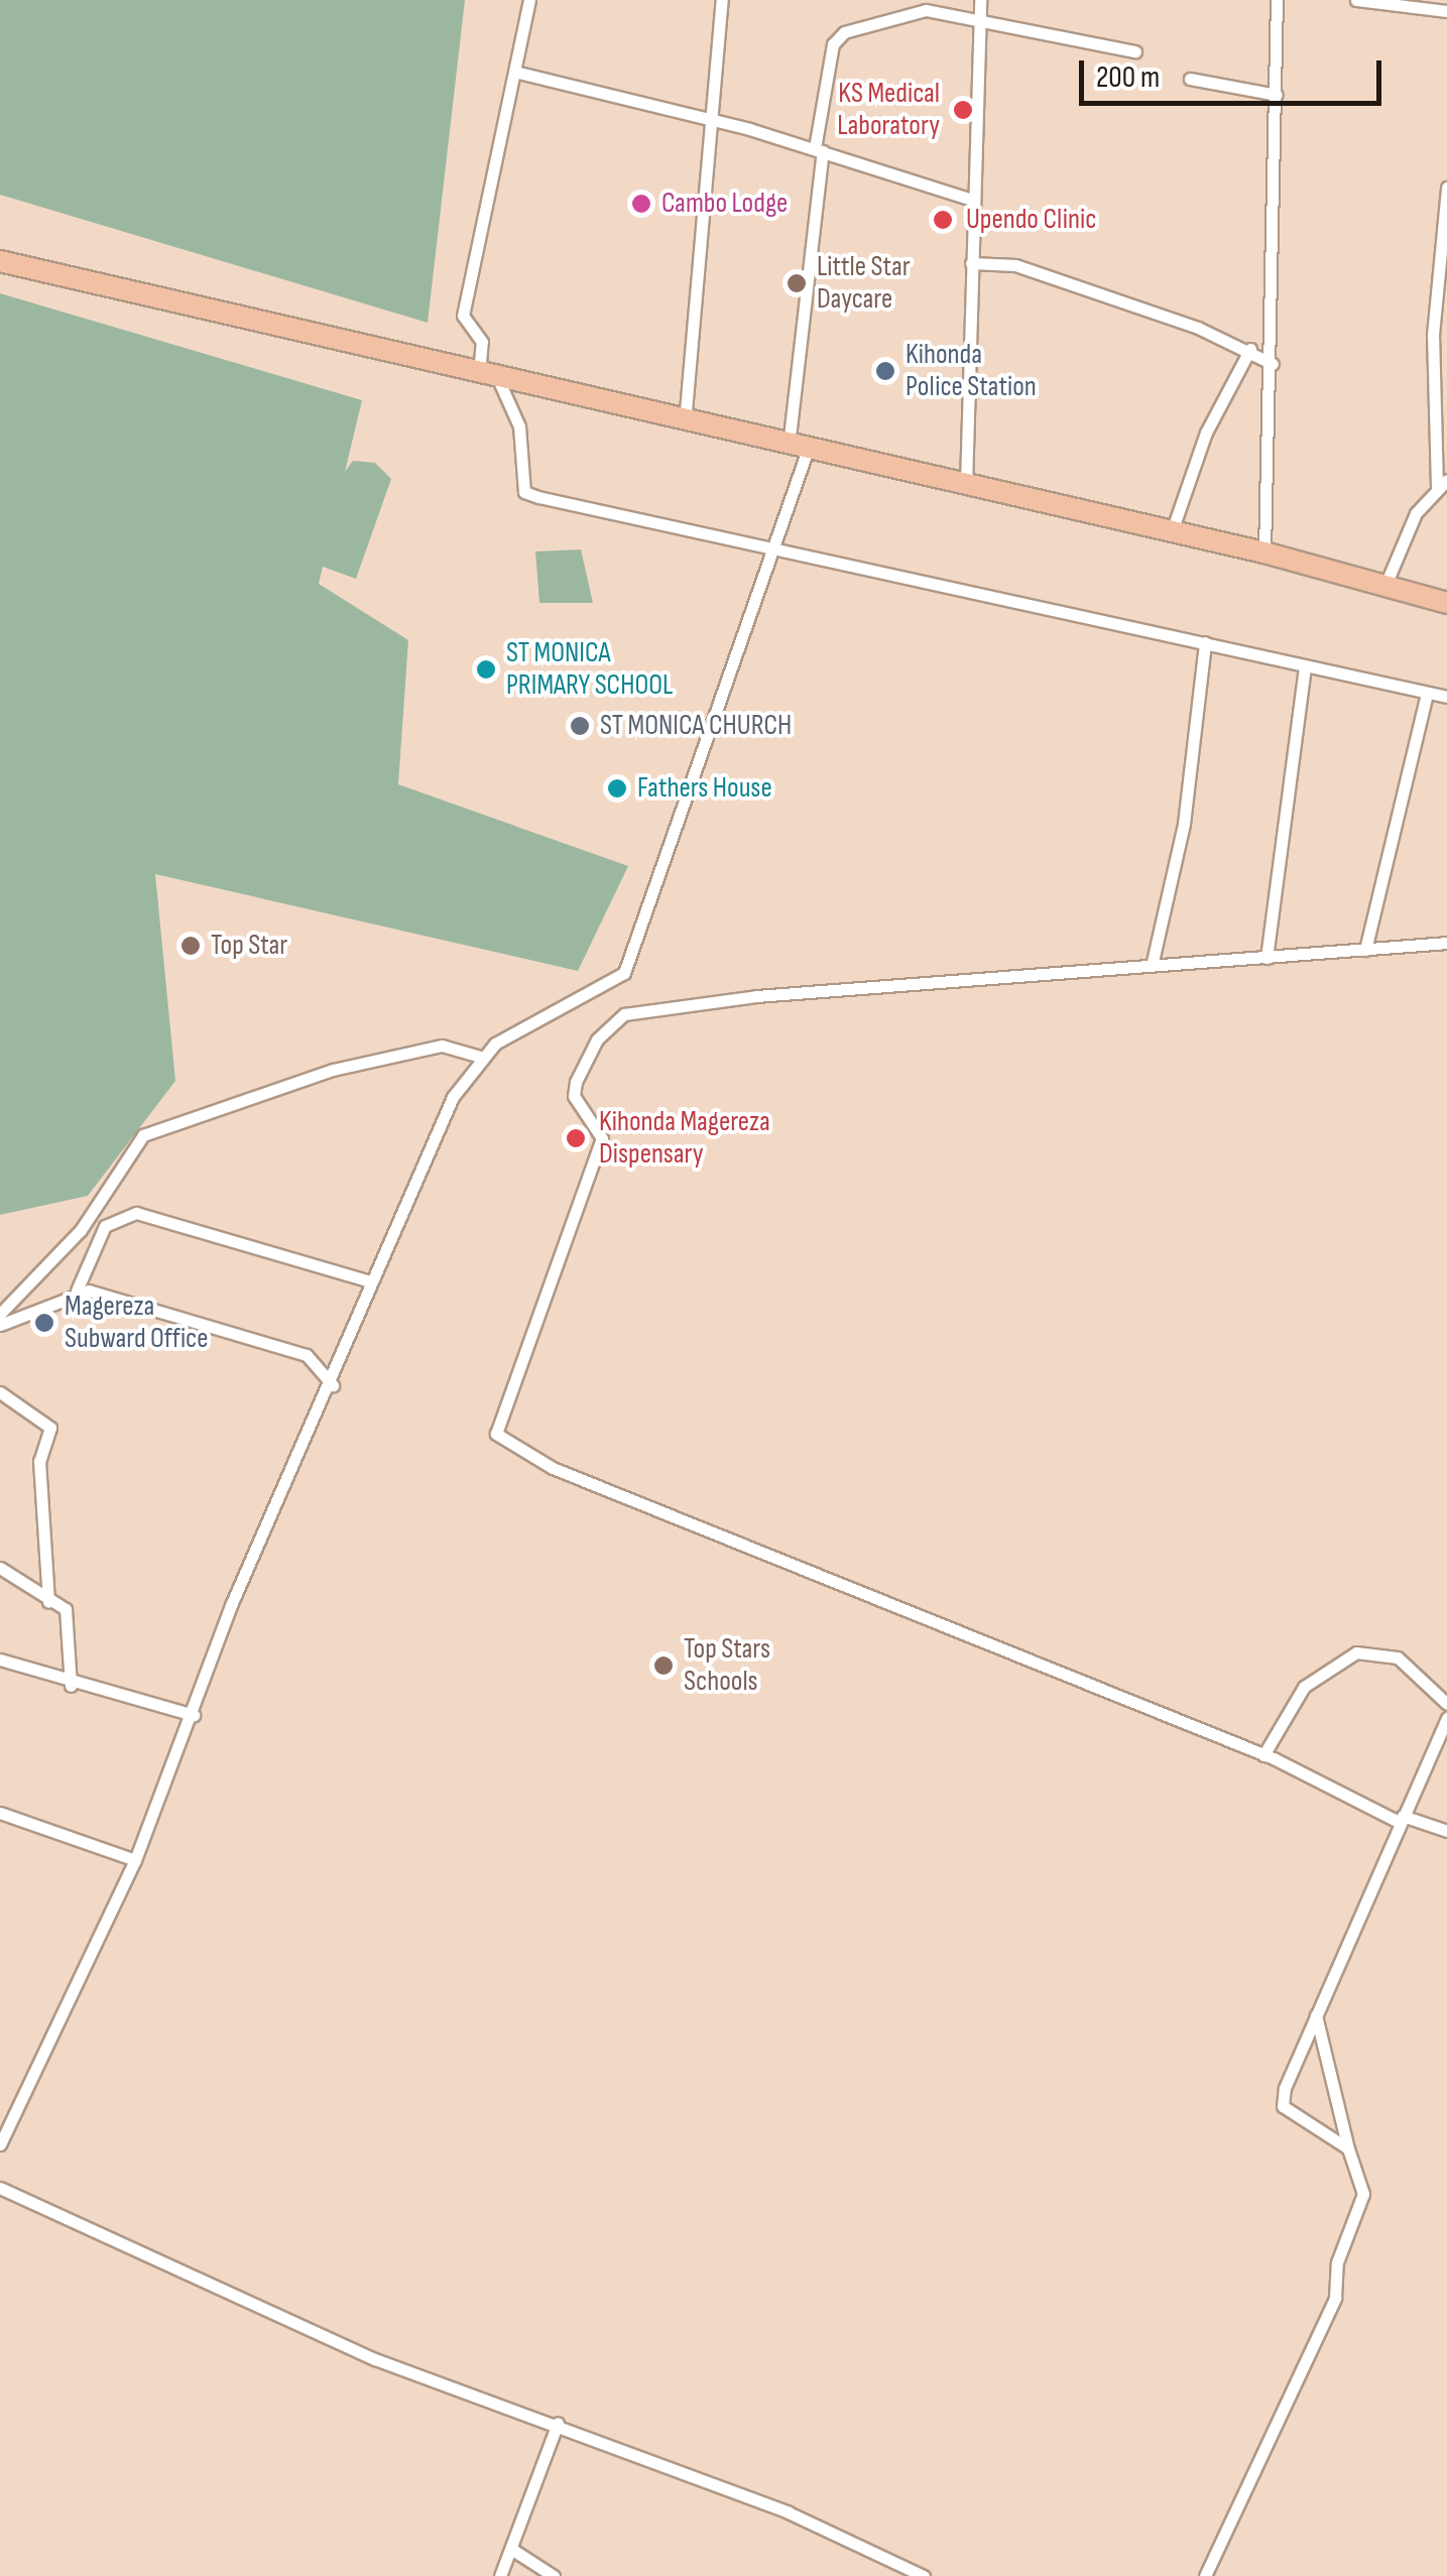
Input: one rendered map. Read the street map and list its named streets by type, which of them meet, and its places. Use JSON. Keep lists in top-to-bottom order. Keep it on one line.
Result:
{"places":["KS Medical Laboratory","Cambo Lodge","Upendo Clinic","Little Star Daycare","Kihonda Police Station","ST MONICA PRIMARY SCHOOL","ST MONICA CHURCH","Fathers House","Top Star","Kihonda Magereza Dispensary","Magereza Subward Office","Top Stars Schools"],"scale_bar":"200 m"}
